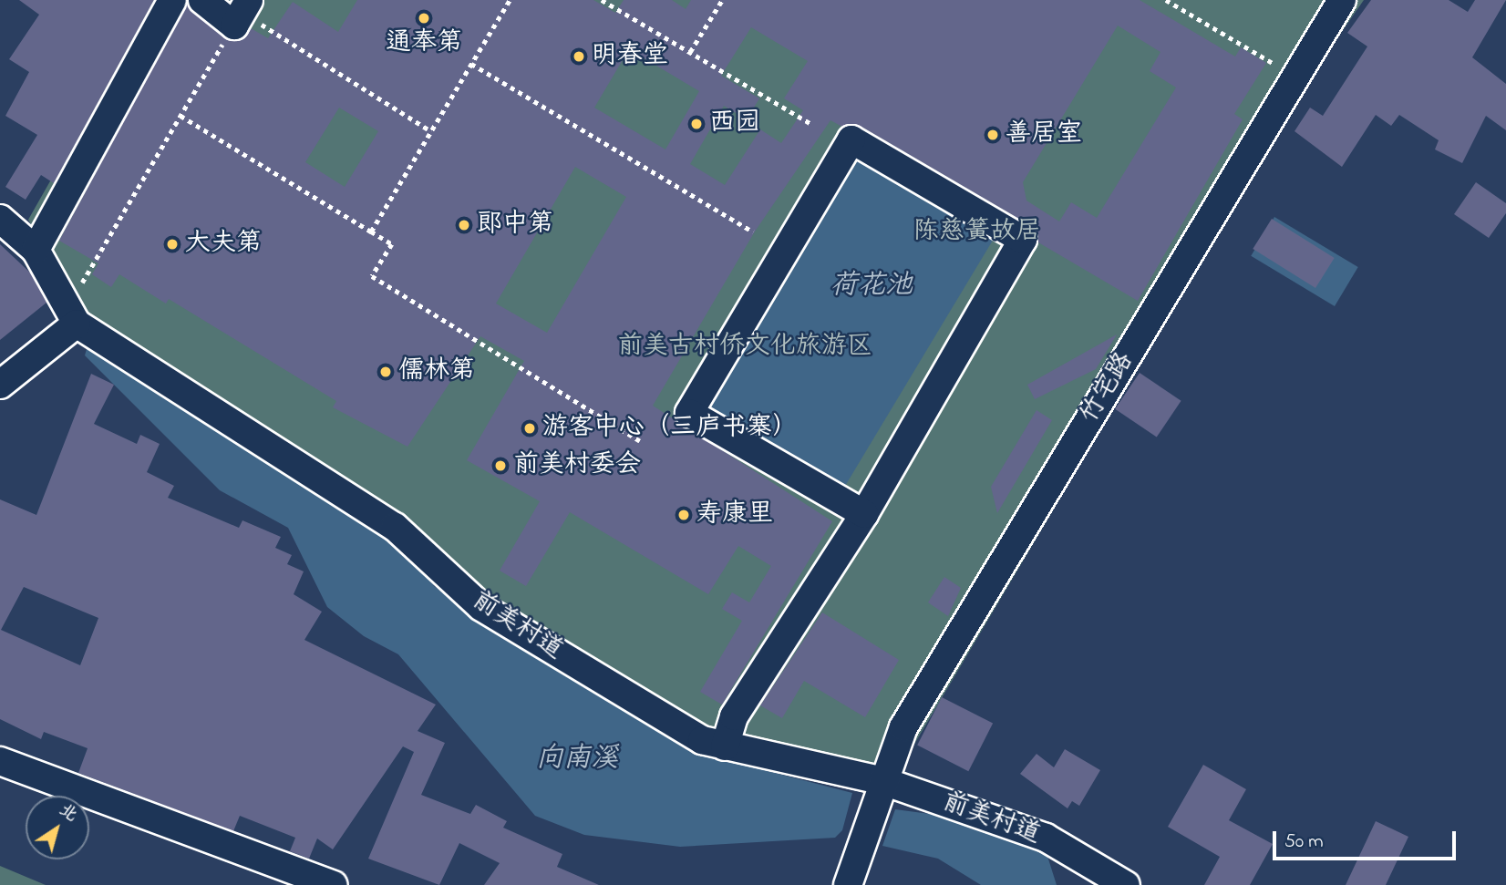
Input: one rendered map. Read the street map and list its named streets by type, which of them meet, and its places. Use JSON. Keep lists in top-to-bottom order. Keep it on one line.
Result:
{"streets":{"street":["竹宅路","前美村道"]},"crossings":[["竹宅路","前美村道"]],"water":["荷花池","向南溪"],"parks":["陈慈簧故居","前美古村侨文化旅游区"],"places":["通奉第","明春堂","西园","善居室","郎中第","大夫第","儒林第","游客中心（三庐书寨）","前美村委会","寿康里"],"scale_bar":"50 m","north":"top right"}
